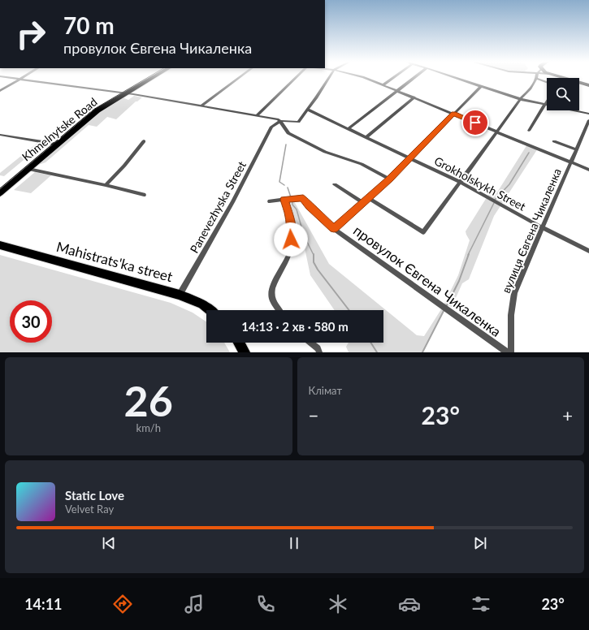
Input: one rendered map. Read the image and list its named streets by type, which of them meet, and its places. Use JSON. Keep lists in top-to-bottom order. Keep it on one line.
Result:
{"streets":{"main road":["Khmelnytske Road","Mahistrats'ka street"],"street":["Grokholskykh Street","Panevezhyska Street","вулиця Євгена Чикаленка","провулок Євгена Чикаленка"]},"crossings":[["Grokholskykh Street","вулиця Євгена Чикаленка"],["Panevezhyska Street","Mahistrats'ka street"]],"page":{"turn":["70 m","провулок Євгена Чикаленка"],"limit":"30","trip":"14:13 · 2 хв · 580 m","tile":[["26","km/h"],"Клімат"],"heat":["−","23°","+"],"song":["Static Love","Velvet Ray"],"tabs":["14:11","23°"]}}
